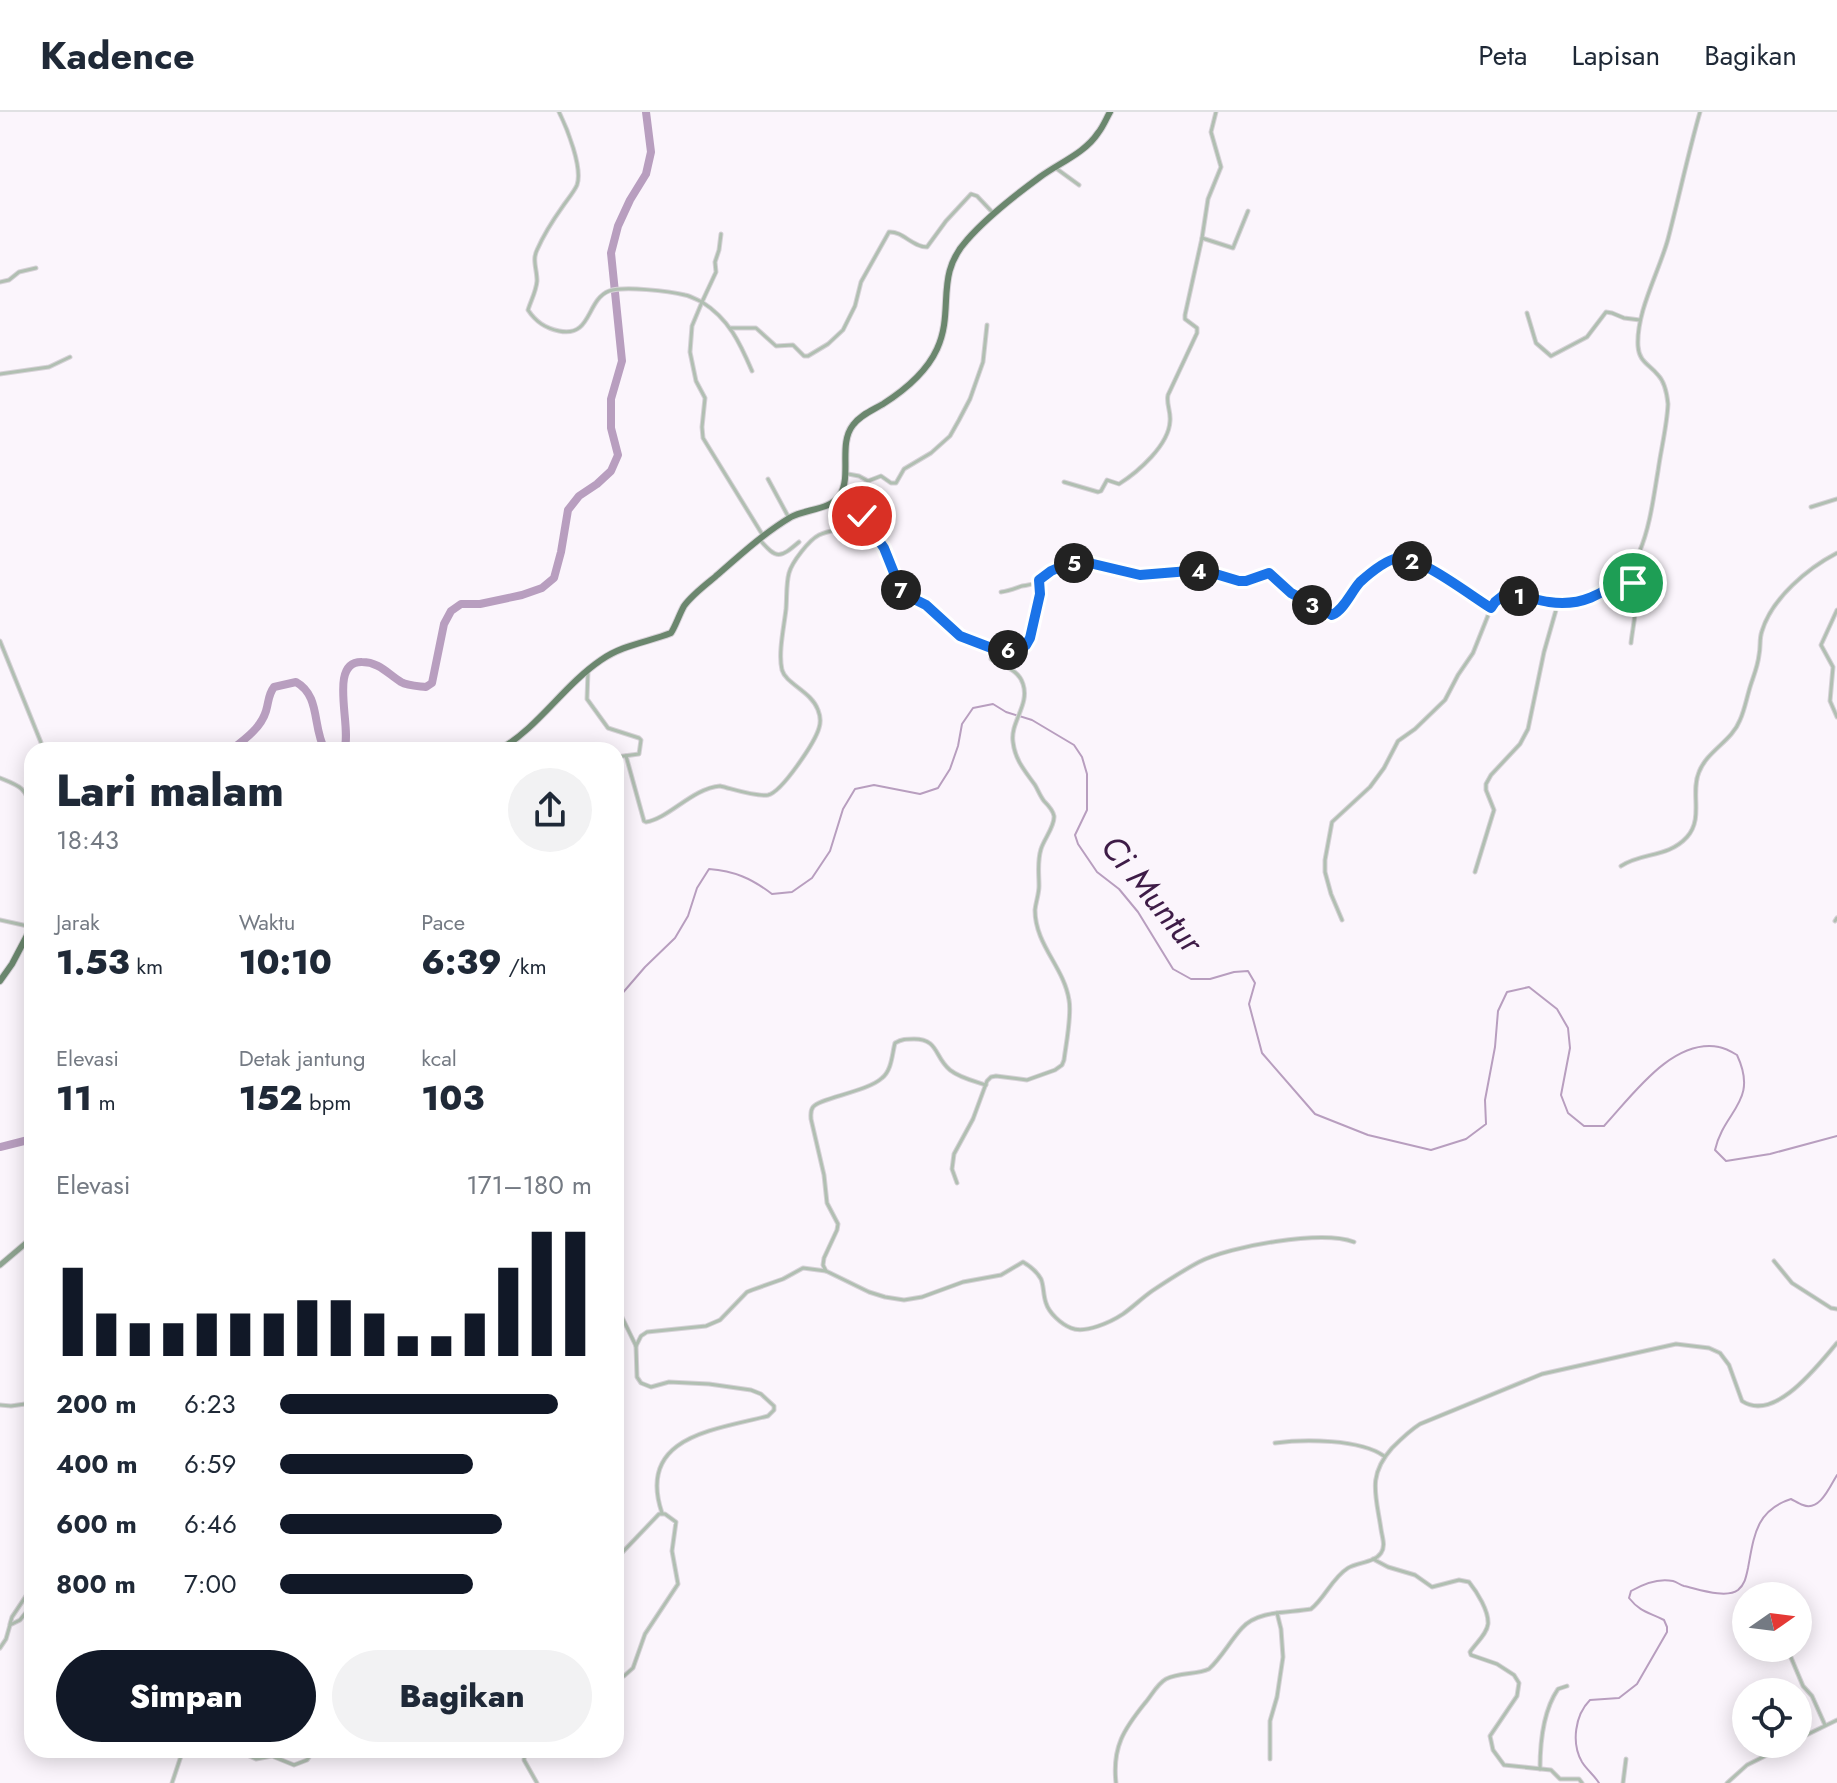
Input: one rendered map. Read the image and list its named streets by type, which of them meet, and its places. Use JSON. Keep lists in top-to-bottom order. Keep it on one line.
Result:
{"water":["Ci Muntur"],"north":"right","page":{"header":"Kadence","nav":["Peta","Lapisan","Bagikan"],"pins":["2","5","4","7","1","3","6"],"heading":["Lari malam","18:43"],"stats":[["Jarak","1.53 km"],["Waktu","10:10"],["Pace","6:39 /km"],["Elevasi","11 m"],["Detak jantung","152 bpm"],["kcal","103"]],"chart":["Elevasi","171–180 m"],"list":[{"name":"200 m","note":"6:23"},{"name":"400 m","note":"6:59"},{"name":"600 m","note":"6:46"},{"name":"800 m","note":"7:00"}],"buttons":["Simpan","Bagikan"]}}
